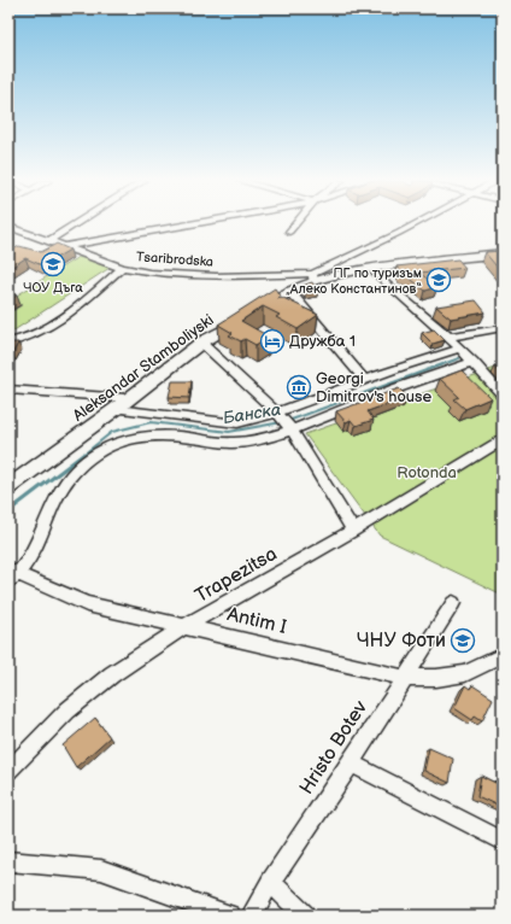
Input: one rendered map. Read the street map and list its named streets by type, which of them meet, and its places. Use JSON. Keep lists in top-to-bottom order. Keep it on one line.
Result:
{"streets":{"street":["Tsaribrodska","Aleksandar Stamboliyski","Trapezitsa","Antim I","Hristo Botev"]},"crossings":[["Tsaribrodska","Aleksandar Stamboliyski"],["Trapezitsa","Antim I"],["Antim I","Hristo Botev"]],"water":["Банска"],"parks":["Rotonda"],"places":{"school or university":["ЧОУ Дъга","ПГ по туризъм „Алеко Константинов“","ЧНУ Фоти"],"hotel":["Дружба 1"],"museum":["Georgi Dimitrov's house"]}}
